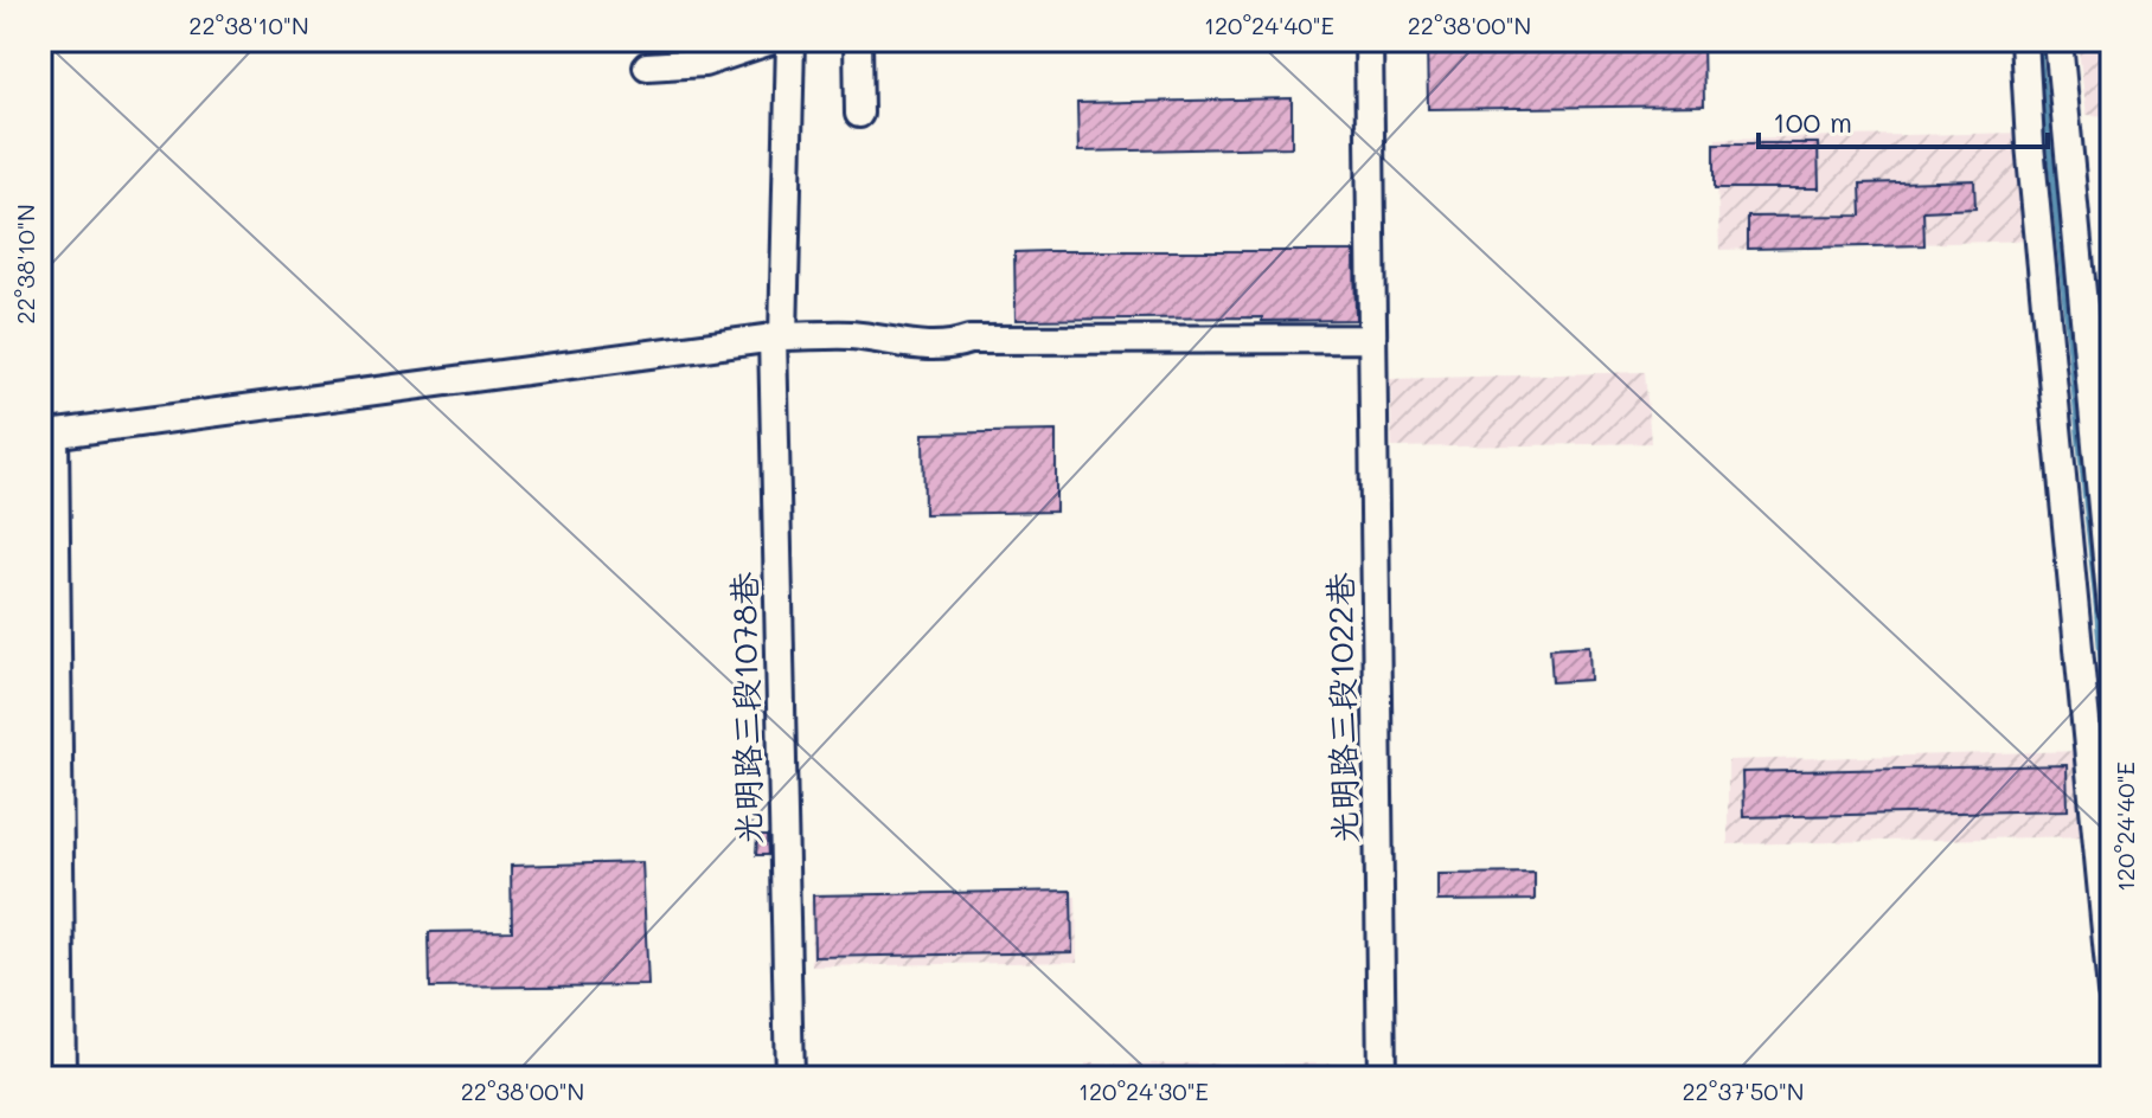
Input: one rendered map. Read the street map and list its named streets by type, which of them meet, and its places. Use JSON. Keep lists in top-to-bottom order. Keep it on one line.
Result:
{"streets":{"street":["光明路三段1078巷","光明路三段1022巷"]},"scale_bar":"100 m","coordinates":["22°38'10\"N","120°24'40\"E","22°38'00\"N","120°24'30\"E","22°37'50\"N"]}
